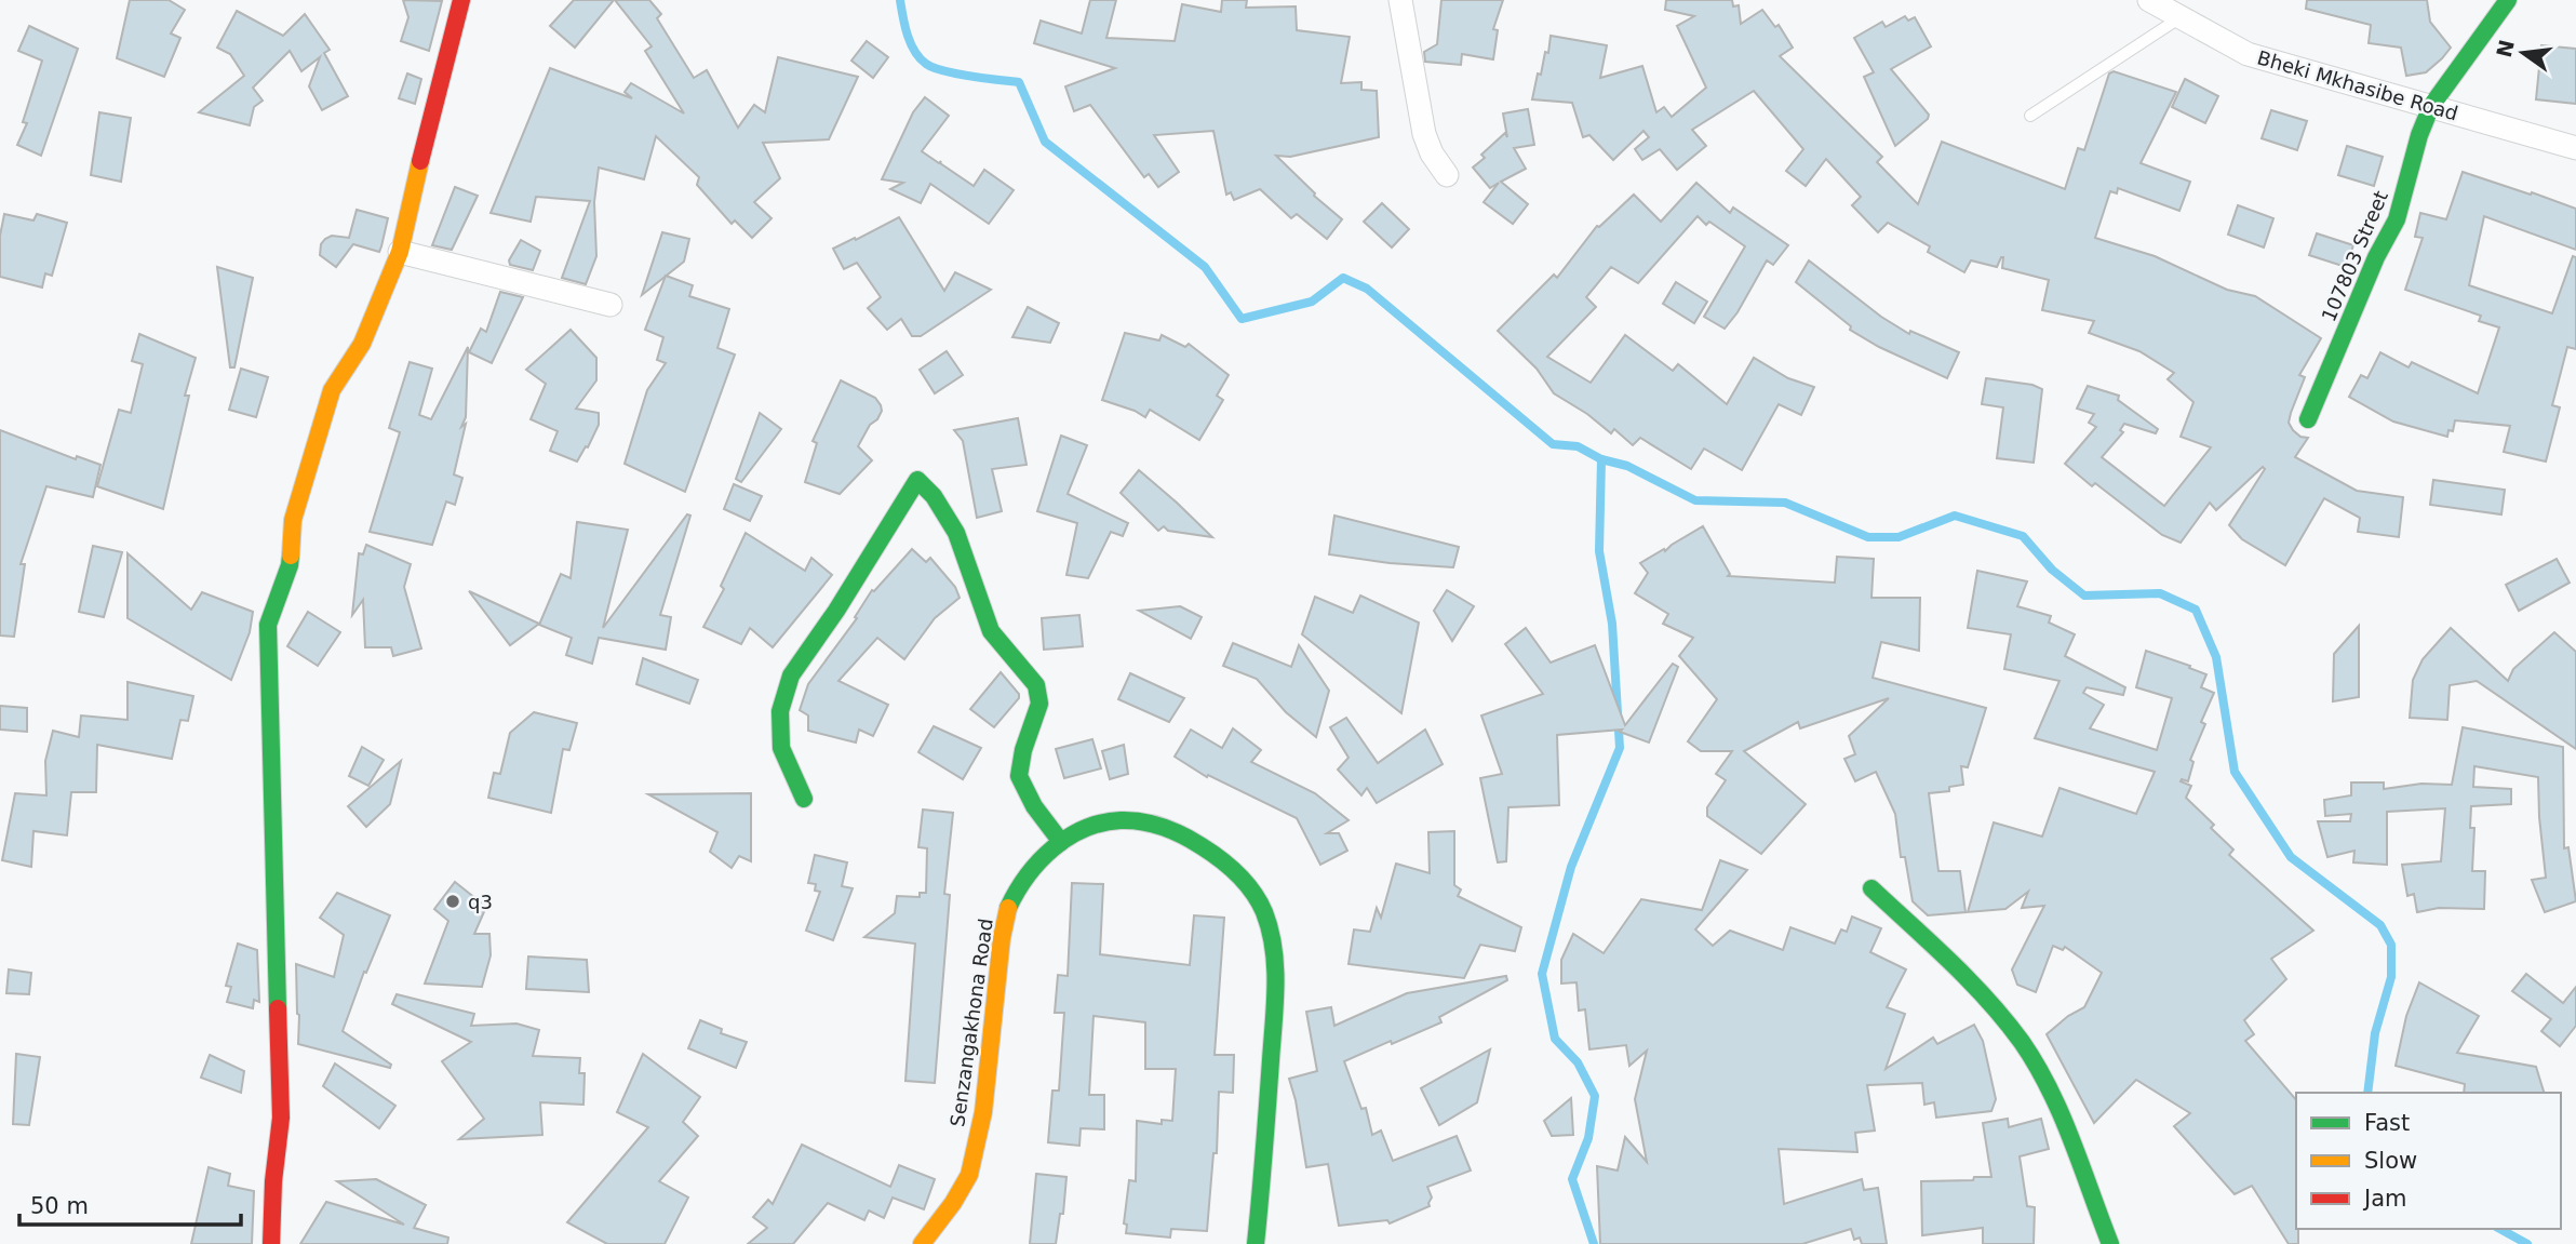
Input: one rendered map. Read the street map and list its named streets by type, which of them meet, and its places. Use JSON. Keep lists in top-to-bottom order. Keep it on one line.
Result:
{"streets":{"street":["Bheki Mkhasibe Road","107803 Street","Senzangakhona Road"]},"crossings":[["Bheki Mkhasibe Road","107803 Street"]],"places":["q3"],"legend":["Fast","Slow","Jam"],"scale_bar":"50 m","north":"left"}
